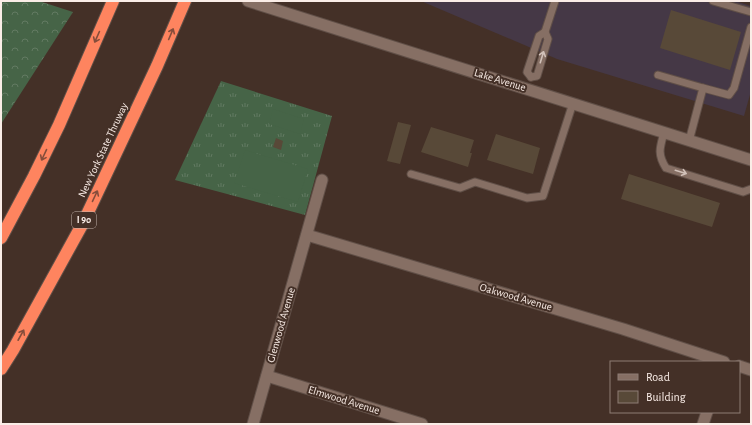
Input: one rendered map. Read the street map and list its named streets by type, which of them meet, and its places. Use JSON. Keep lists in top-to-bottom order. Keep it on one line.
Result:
{"streets":{"highway":["New York State Thruway","I 90"],"street":["Lake Avenue","Oakwood Avenue","Glenwood Avenue","Elmwood Avenue"]},"crossings":[["Oakwood Avenue","Glenwood Avenue"],["Glenwood Avenue","Elmwood Avenue"]],"legend":["Road","Building"]}
